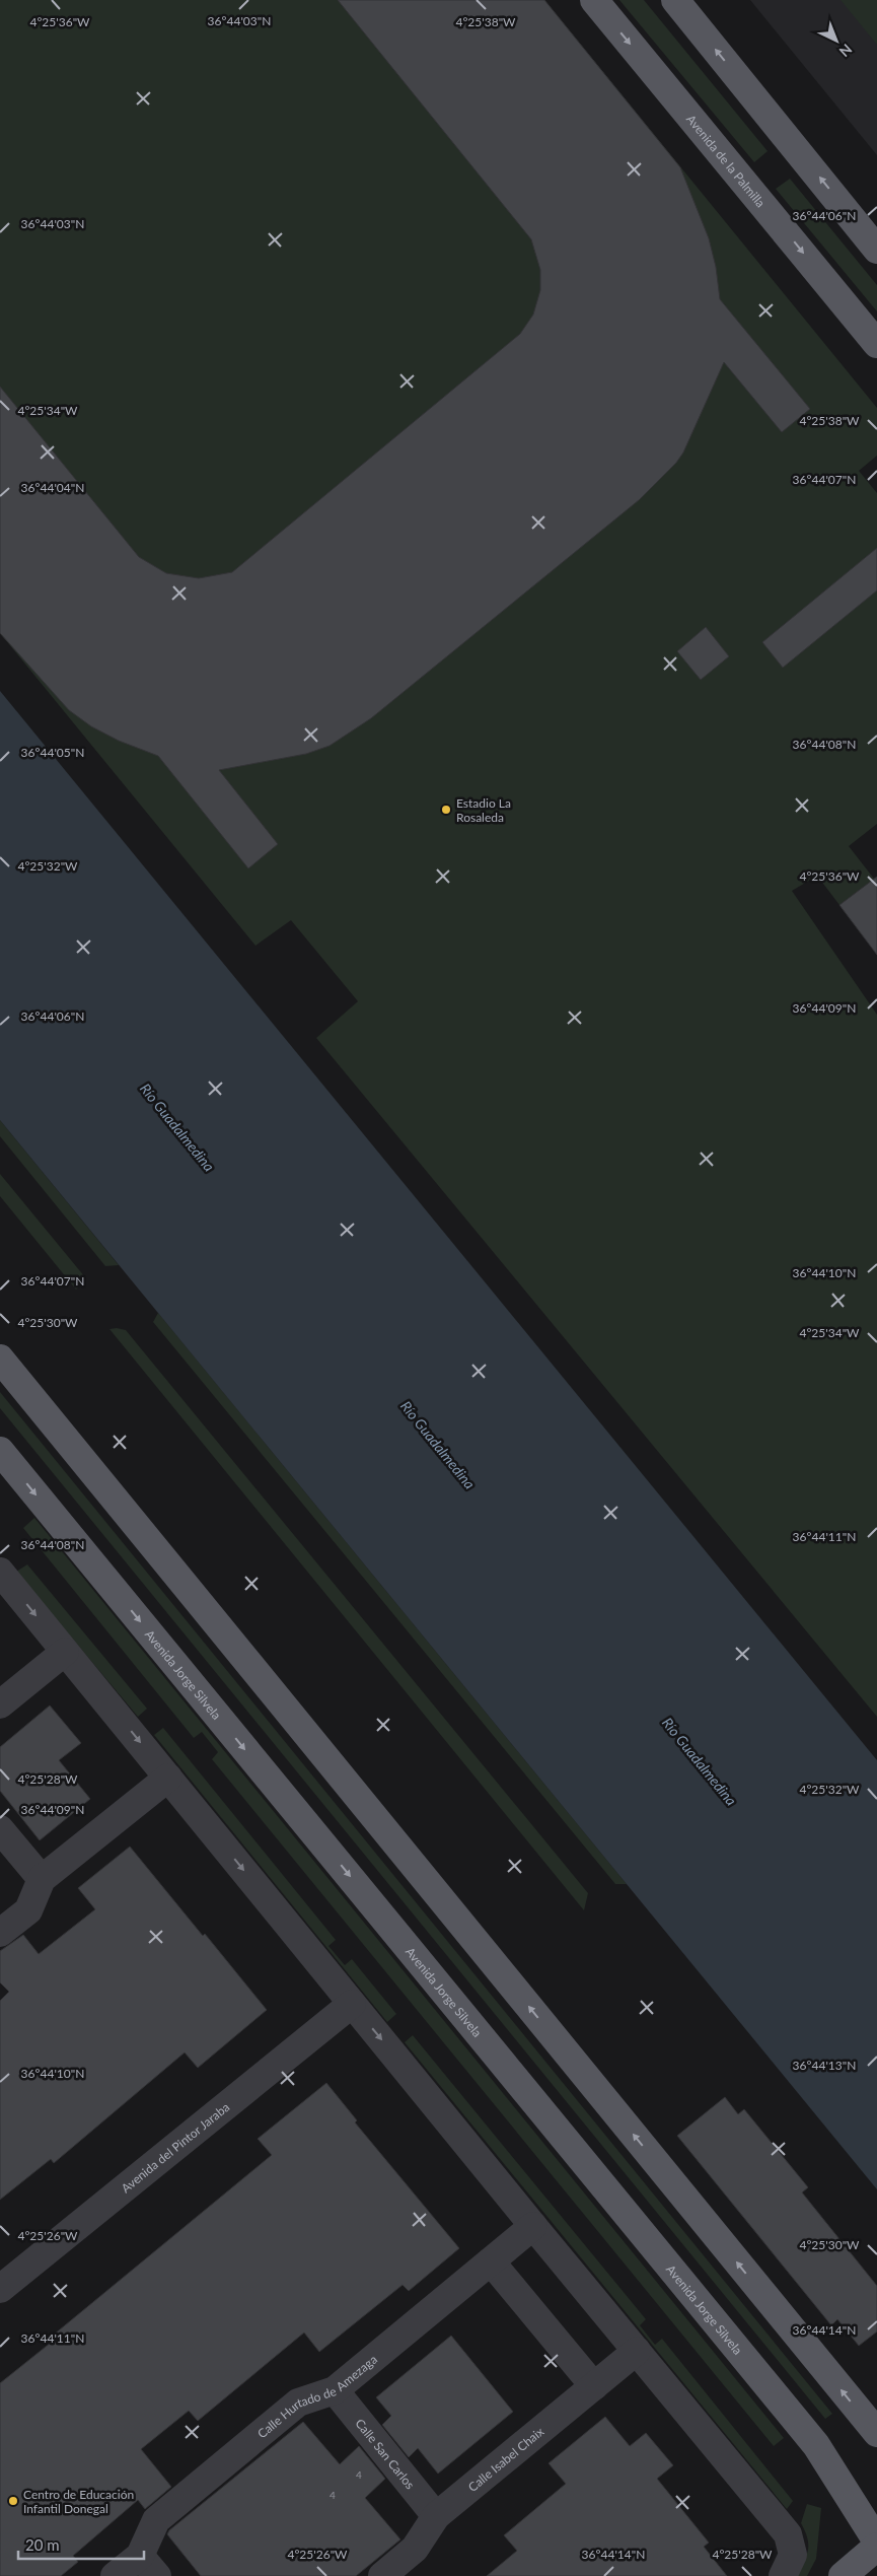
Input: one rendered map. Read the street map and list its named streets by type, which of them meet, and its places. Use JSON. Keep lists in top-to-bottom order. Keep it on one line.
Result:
{"streets":{"main road":["Avenida de la Palmilla","Avenida Jorge Silvela"],"street":["Avenida del Pintor Jaraba","Calle Hurtado de Amezaga","Calle San Carlos","Calle Isabel Chaix"]},"crossings":[["Calle Hurtado de Amezaga","Calle San Carlos"],["Calle San Carlos","Calle Isabel Chaix"]],"water":["Río Guadalmedina"],"places":["Estadio La Rosaleda","Centro de Educación Infantil Donegal"],"house_numbers":["4","4"],"scale_bar":"20 m","north":"bottom right","coordinates":["36°44'03\"N","4°25'36\"W","4°25'38\"W","36°44'06\"N","4°25'34\"W","36°44'07\"N","36°44'04\"N","36°44'08\"N","36°44'05\"N","4°25'32\"W","36°44'09\"N","36°44'10\"N","4°25'30\"W","36°44'11\"N","4°25'28\"W","36°44'13\"N","4°25'26\"W","36°44'14\"N"]}
